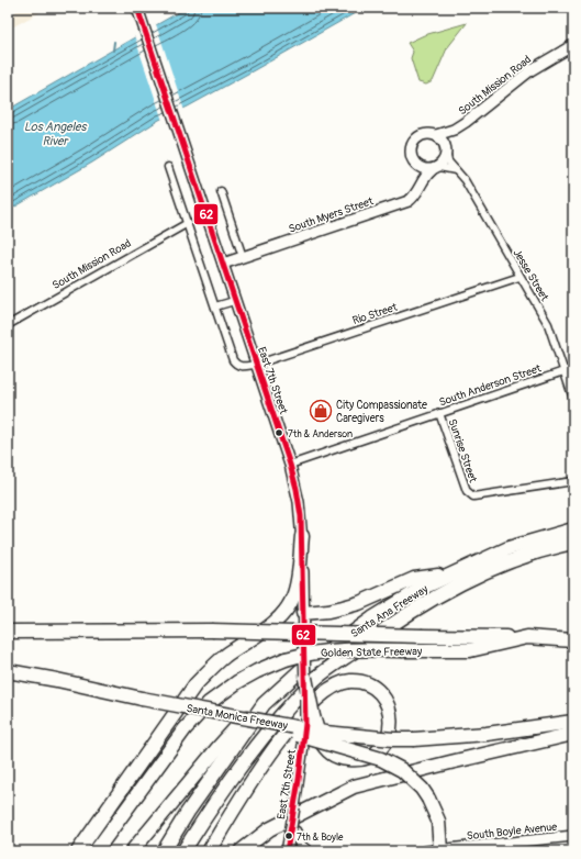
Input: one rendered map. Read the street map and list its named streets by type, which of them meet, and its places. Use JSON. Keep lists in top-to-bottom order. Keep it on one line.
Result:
{"streets":{"highway":["Santa Ana Freeway","Golden State Freeway","Santa Monica Freeway"],"main road":["South Mission Road","South Myers Street","East 7th Street","South Boyle Avenue"],"street":["Jesse Street","Rio Street","South Anderson Street","Sunrise Street"]},"crossings":[["South Mission Road","South Myers Street"],["South Mission Road","Jesse Street"],["South Myers Street","Jesse Street"],["South Myers Street","East 7th Street"],["Jesse Street","Rio Street"],["Jesse Street","South Anderson Street"],["Rio Street","East 7th Street"],["East 7th Street","South Anderson Street"],["South Anderson Street","Sunrise Street"]],"water":["Los Angeles River"],"places":{"shop":["City Compassionate Caregivers"],"other":["7th & Anderson","7th & Boyle"]},"lines":["transit line 62"]}
